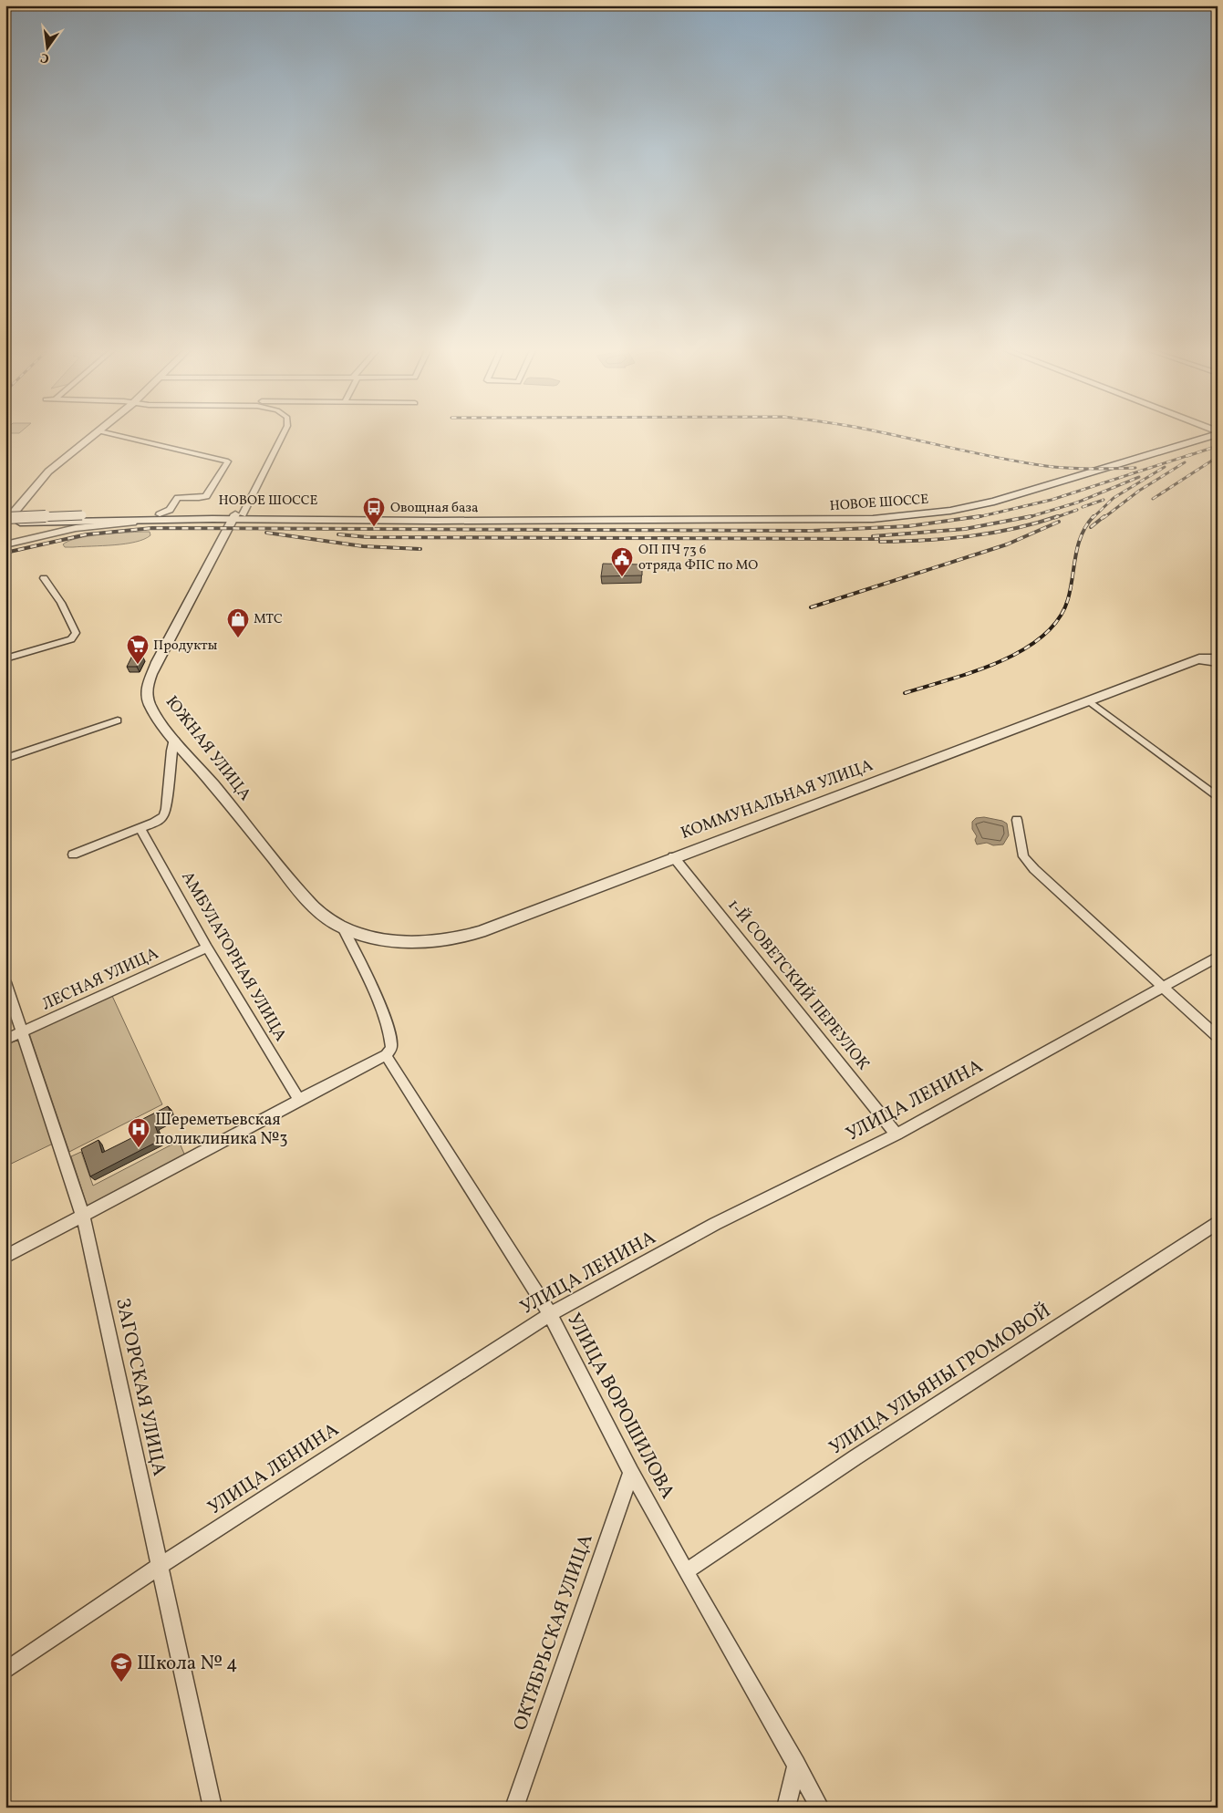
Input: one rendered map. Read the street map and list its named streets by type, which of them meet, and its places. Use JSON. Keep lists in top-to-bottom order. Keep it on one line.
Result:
{"streets":{"main road":["НОВОЕ ШОССЕ"],"street":["ЮЖНАЯ УЛИЦА","КОММУНАЛЬНАЯ УЛИЦА","АМБУЛАТОРНАЯ УЛИЦА","ЛЕСНАЯ УЛИЦА","1-Й СОВЕТСКИЙ ПЕРЕУЛОК","УЛИЦА ЛЕНИНА","УЛИЦА УЛЬЯНЫ ГРОМОВОЙ","ЗАГОРСКАЯ УЛИЦА","УЛИЦА ВОРОШИЛОВА","ОКТЯБРЬСКАЯ УЛИЦА"]},"crossings":[["НОВОЕ ШОССЕ","ЮЖНАЯ УЛИЦА"],["ЮЖНАЯ УЛИЦА","КОММУНАЛЬНАЯ УЛИЦА"],["КОММУНАЛЬНАЯ УЛИЦА","1-Й СОВЕТСКИЙ ПЕРЕУЛОК"],["АМБУЛАТОРНАЯ УЛИЦА","ЛЕСНАЯ УЛИЦА"],["ЛЕСНАЯ УЛИЦА","ЗАГОРСКАЯ УЛИЦА"],["1-Й СОВЕТСКИЙ ПЕРЕУЛОК","УЛИЦА ЛЕНИНА"],["УЛИЦА ЛЕНИНА","ЗАГОРСКАЯ УЛИЦА"],["УЛИЦА ЛЕНИНА","УЛИЦА ВОРОШИЛОВА"],["УЛИЦА УЛЬЯНЫ ГРОМОВОЙ","УЛИЦА ВОРОШИЛОВА"],["УЛИЦА ВОРОШИЛОВА","ОКТЯБРЬСКАЯ УЛИЦА"]],"places":{"bus stop":["Овощная база"],"public building":["ОП ПЧ 73 6 отряда ФПС по МО"],"shop":["МТС"],"supermarket":["Продукты"],"hospital":["Шереметьевская поликлиника №3"],"school or university":["Школа № 4"]},"north":"bottom"}
